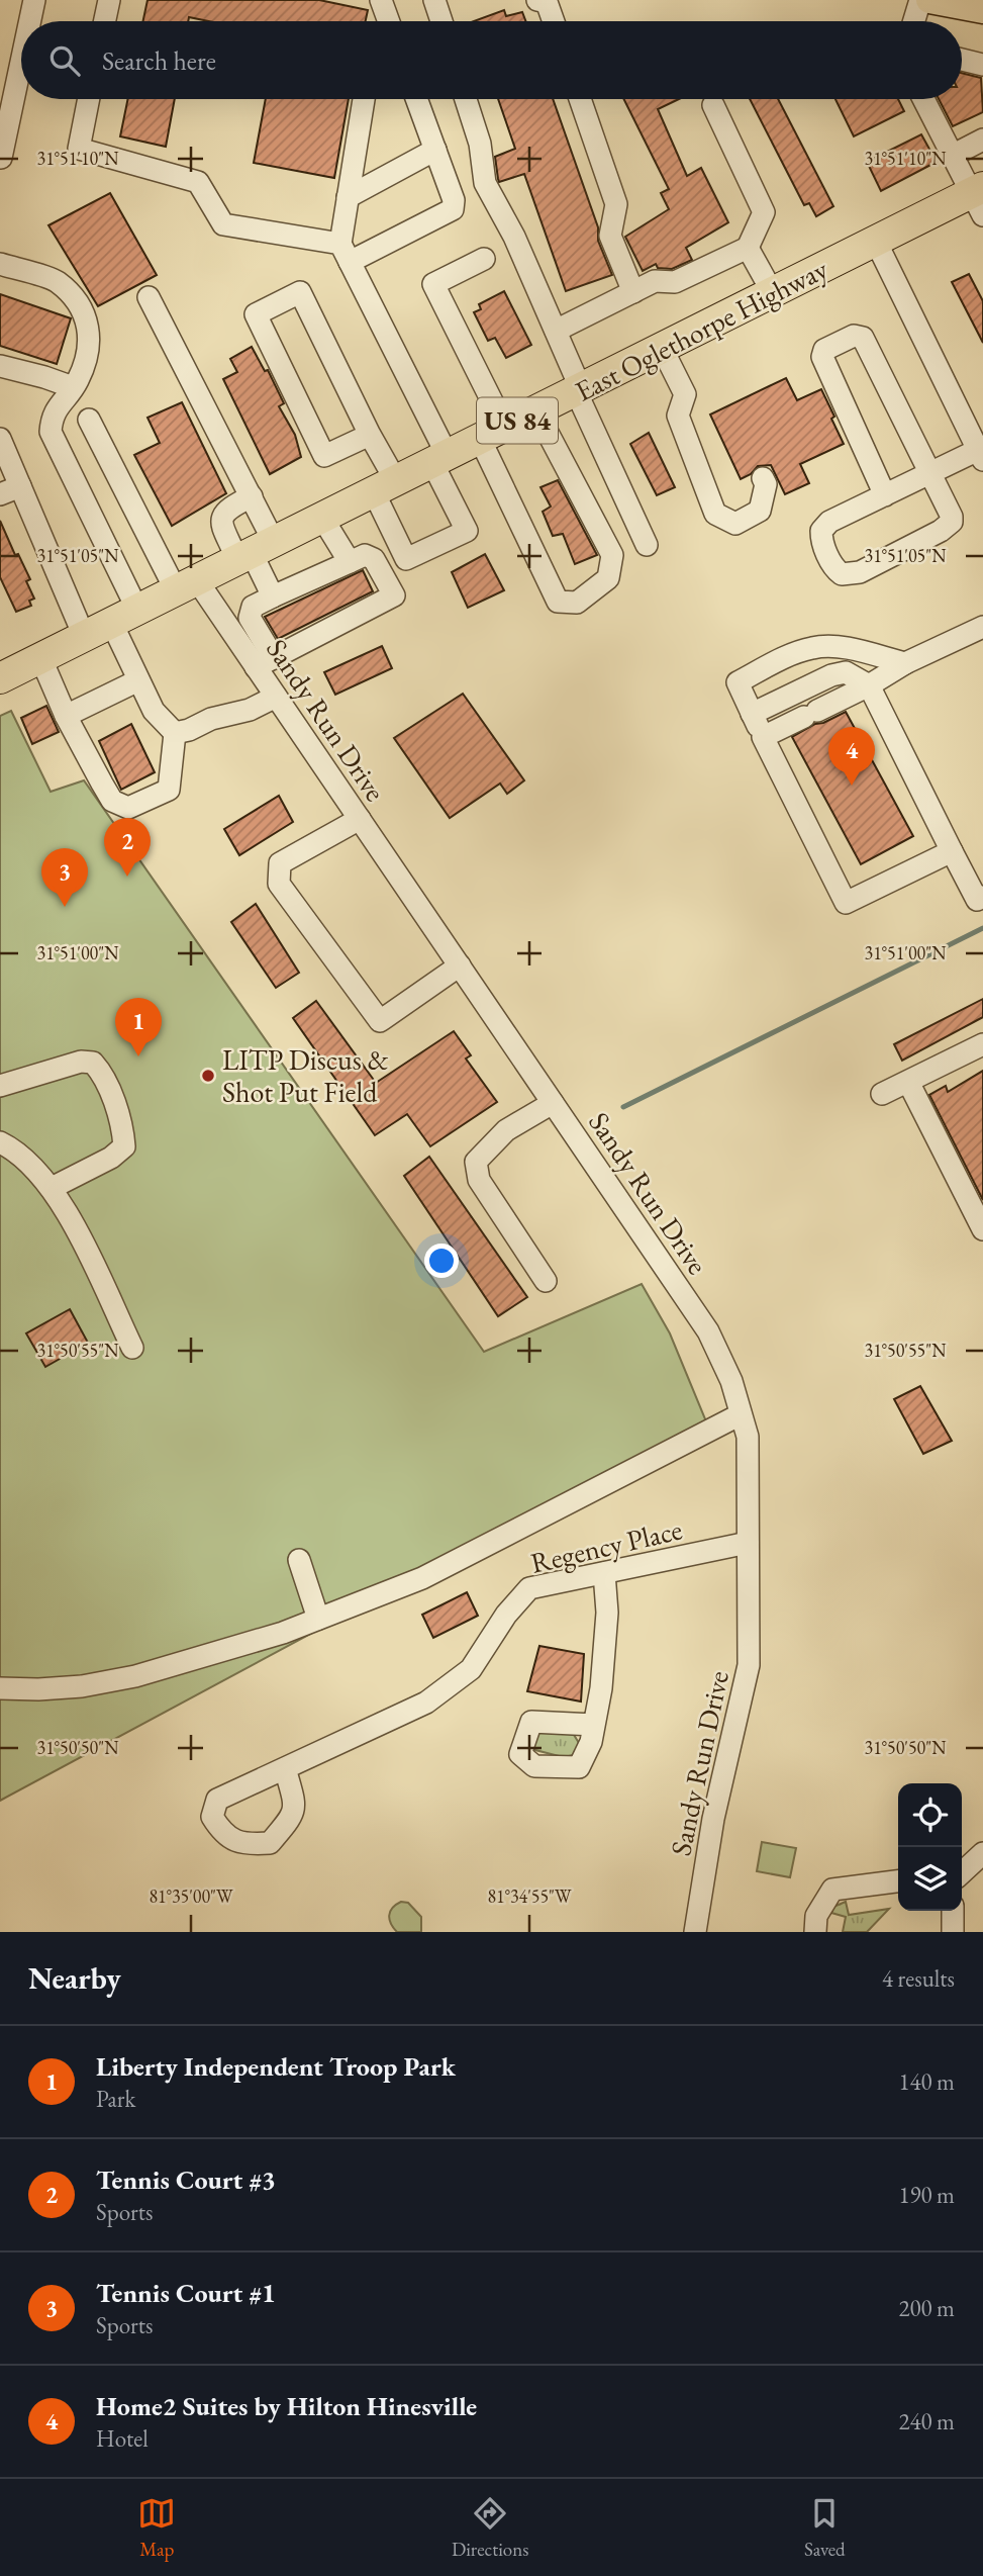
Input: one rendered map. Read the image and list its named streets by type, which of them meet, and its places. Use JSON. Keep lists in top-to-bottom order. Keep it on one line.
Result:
{"streets":{"highway":["East Oglethorpe Highway","US 84"],"street":["Sandy Run Drive","Regency Place"]},"crossings":[["East Oglethorpe Highway","Sandy Run Drive"],["Sandy Run Drive","Regency Place"]],"places":["LITP Discus & Shot Put Field"],"page":{"search":"Search here","pins":["4","2","3","1"],"heading":["Nearby","4 results"],"list":[{"mark":"1","name":"Liberty Independent Troop Park","note":"Park","value":"140 m"},{"mark":"2","name":"Tennis Court #3","note":"Sports","value":"190 m"},{"mark":"3","name":"Tennis Court #1","note":"Sports","value":"200 m"},{"mark":"4","name":"Home2 Suites by Hilton Hinesville","note":"Hotel","value":"240 m"}],"nav":["Map","Directions","Saved"]},"coordinates":["31°51'10\"N","31°51'05\"N","31°51'00\"N","31°50'55\"N","31°50'50\"N","81°35'00\"W","81°34'55\"W"]}
